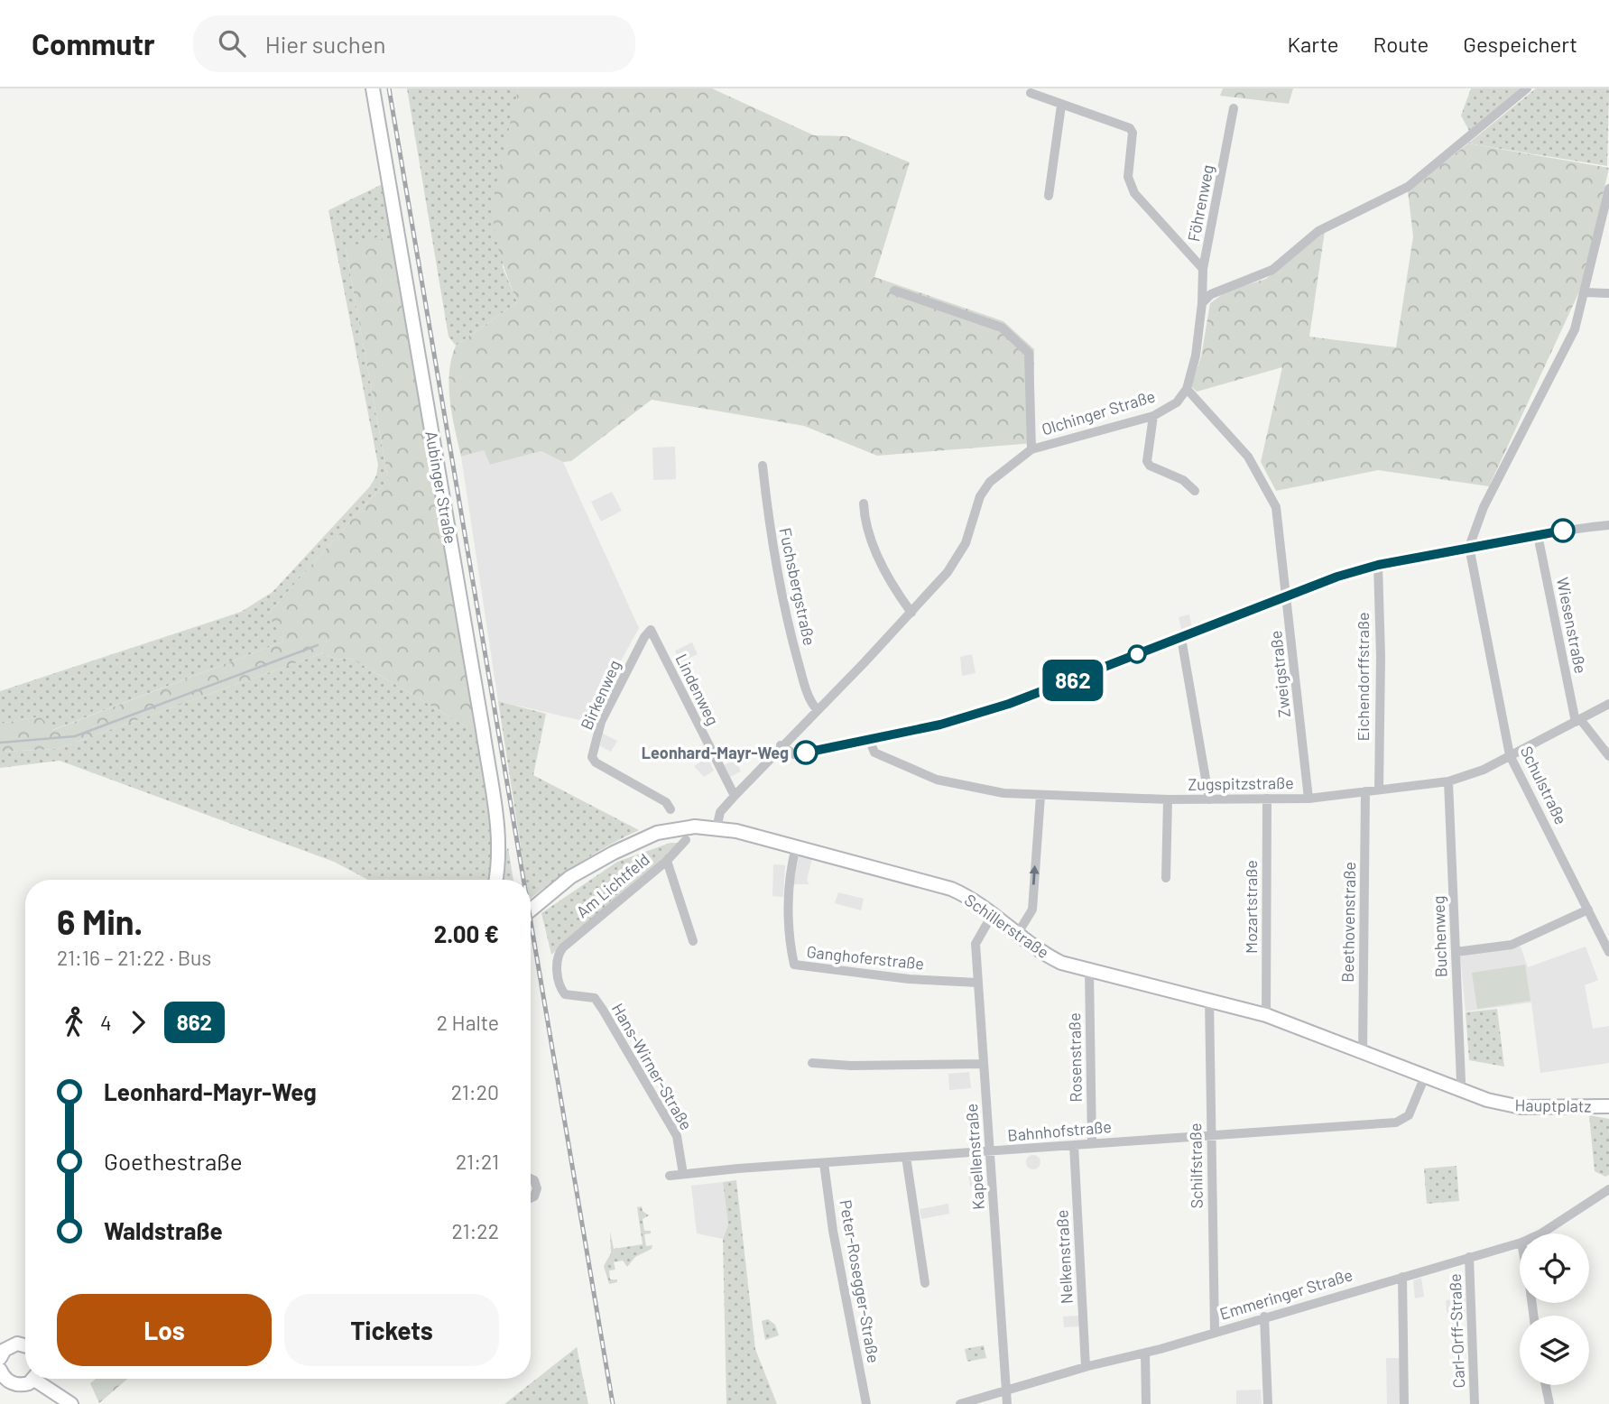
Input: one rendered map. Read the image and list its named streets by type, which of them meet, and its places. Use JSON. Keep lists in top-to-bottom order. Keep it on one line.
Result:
{"streets":{"main road":["Aubinger Straße","Schillerstraße","Hauptplatz"],"street":["Föhrenweg","Olchinger Straße","Fuchsbergstraße","Wiesenstraße","Zweigstraße","Eichendorffstraße","Lindenweg","Birkenweg","Zugspitzstraße","Schulstraße","Am Lichtfeld","Mozartstraße","Beethovenstraße","Buchenweg","Ganghoferstraße","Rosenstraße","Hans-Wirner-Straße","Bahnhofstraße","Kapellenstraße","Schilfstraße","Nelkenstraße","Peter-Rosegger-Straße","Emmeringer Straße","Carl-Orff-Straße"]},"crossings":[["Olchinger Straße","Fuchsbergstraße"],["Olchinger Straße","Zweigstraße"],["Olchinger Straße","Lindenweg"],["Olchinger Straße","Schillerstraße"],["Wiesenstraße","Zugspitzstraße"],["Zweigstraße","Zugspitzstraße"],["Eichendorffstraße","Zugspitzstraße"],["Lindenweg","Birkenweg"],["Zugspitzstraße","Schulstraße"],["Zugspitzstraße","Mozartstraße"],["Zugspitzstraße","Beethovenstraße"],["Zugspitzstraße","Buchenweg"],["Am Lichtfeld","Hans-Wirner-Straße"],["Mozartstraße","Schillerstraße"],["Beethovenstraße","Schillerstraße"],["Schillerstraße","Ganghoferstraße"],["Schillerstraße","Rosenstraße"],["Schillerstraße","Hauptplatz"],["Schillerstraße","Bahnhofstraße"],["Schillerstraße","Kapellenstraße"],["Schillerstraße","Schilfstraße"],["Buchenweg","Hauptplatz"],["Ganghoferstraße","Kapellenstraße"],["Rosenstraße","Bahnhofstraße"],["Hans-Wirner-Straße","Bahnhofstraße"],["Hauptplatz","Bahnhofstraße"],["Bahnhofstraße","Kapellenstraße"],["Bahnhofstraße","Schilfstraße"],["Bahnhofstraße","Nelkenstraße"],["Bahnhofstraße","Peter-Rosegger-Straße"],["Kapellenstraße","Emmeringer Straße"],["Schilfstraße","Emmeringer Straße"],["Nelkenstraße","Emmeringer Straße"],["Emmeringer Straße","Carl-Orff-Straße"]],"places":["Leonhard-Mayr-Weg"],"lines":["bus line 862"],"page":{"header":"Commutr","search":"Hier suchen","nav":["Karte","Route","Gespeichert"],"on_map":"862","heading":["6 Min.","21:16 – 21:22 · Bus","2.00 €"],"legs":["4","862","2 Halte"],"list":[{"name":"Leonhard-Mayr-Weg","value":"21:20"},{"name":"Goethestraße","value":"21:21"},{"name":"Waldstraße","value":"21:22"}],"buttons":["Los","Tickets"]}}
